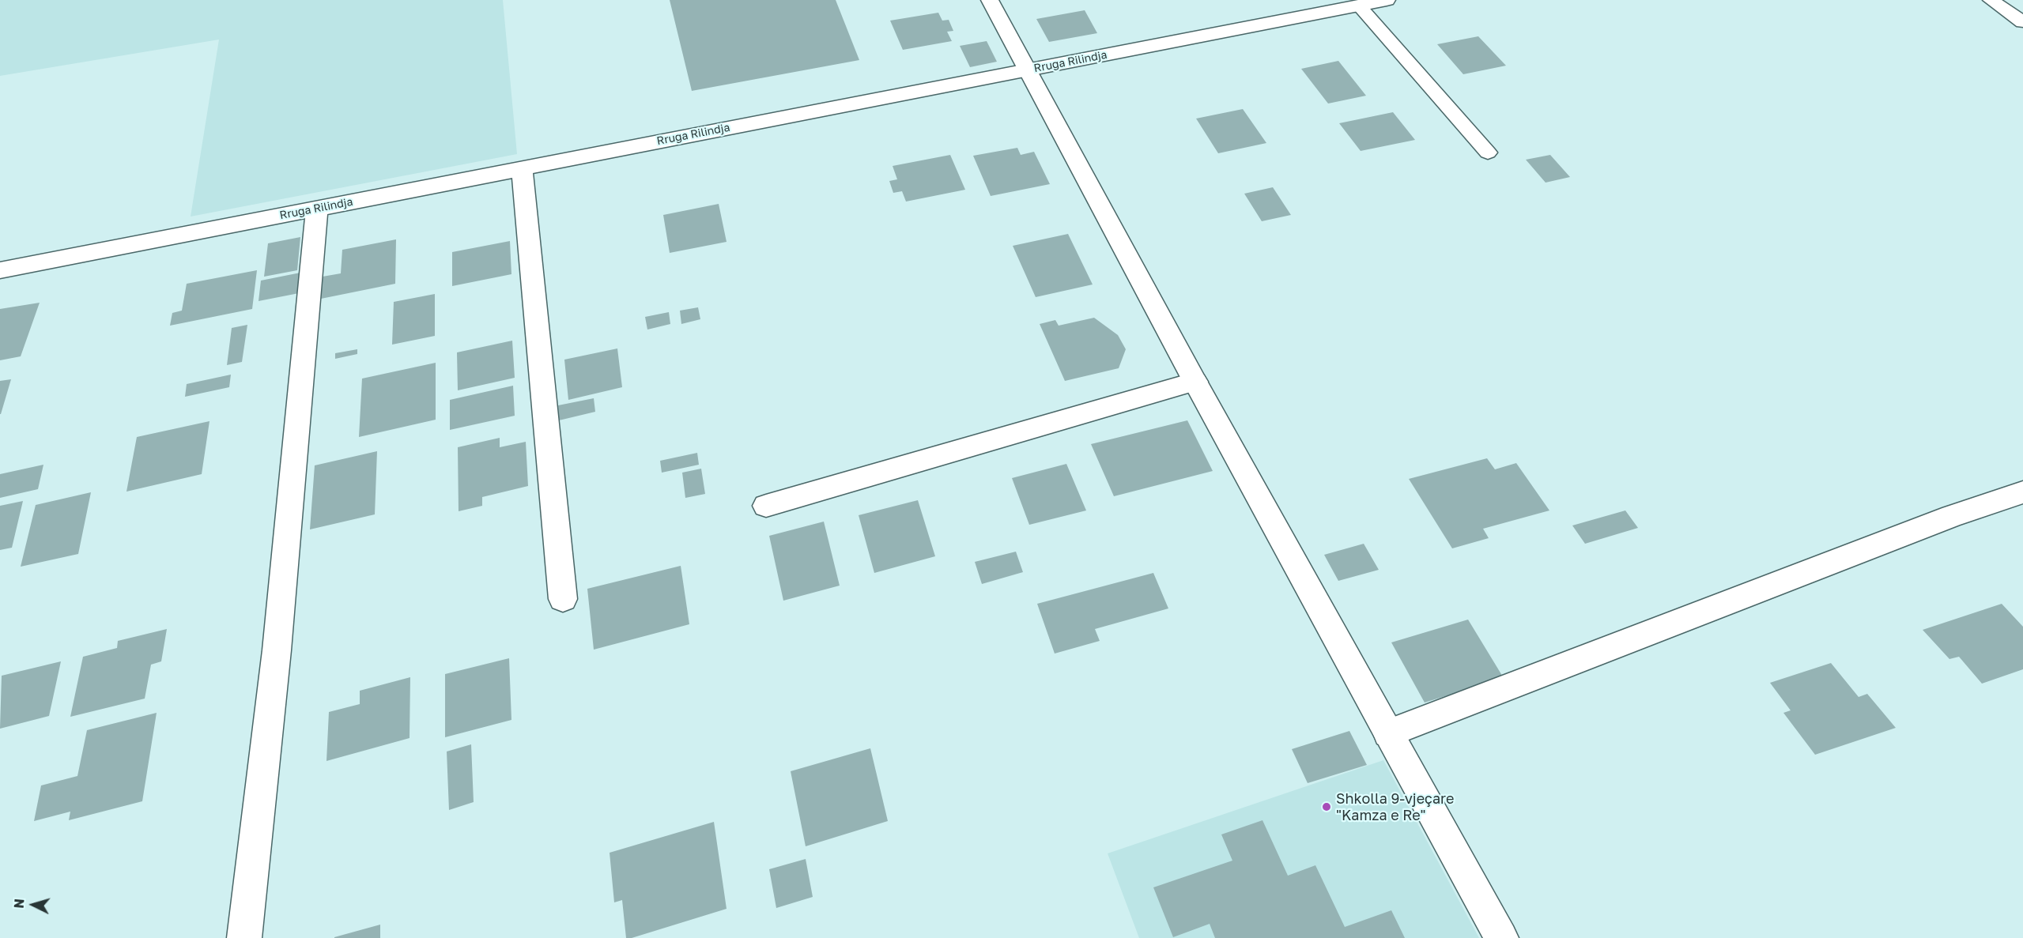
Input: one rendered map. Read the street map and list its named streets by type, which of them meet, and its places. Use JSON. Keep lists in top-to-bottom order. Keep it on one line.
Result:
{"streets":{"street":["Rruga Rilindja"]},"places":["Shkolla 9-vjeçare \"Kamza e Re\""],"north":"left"}
